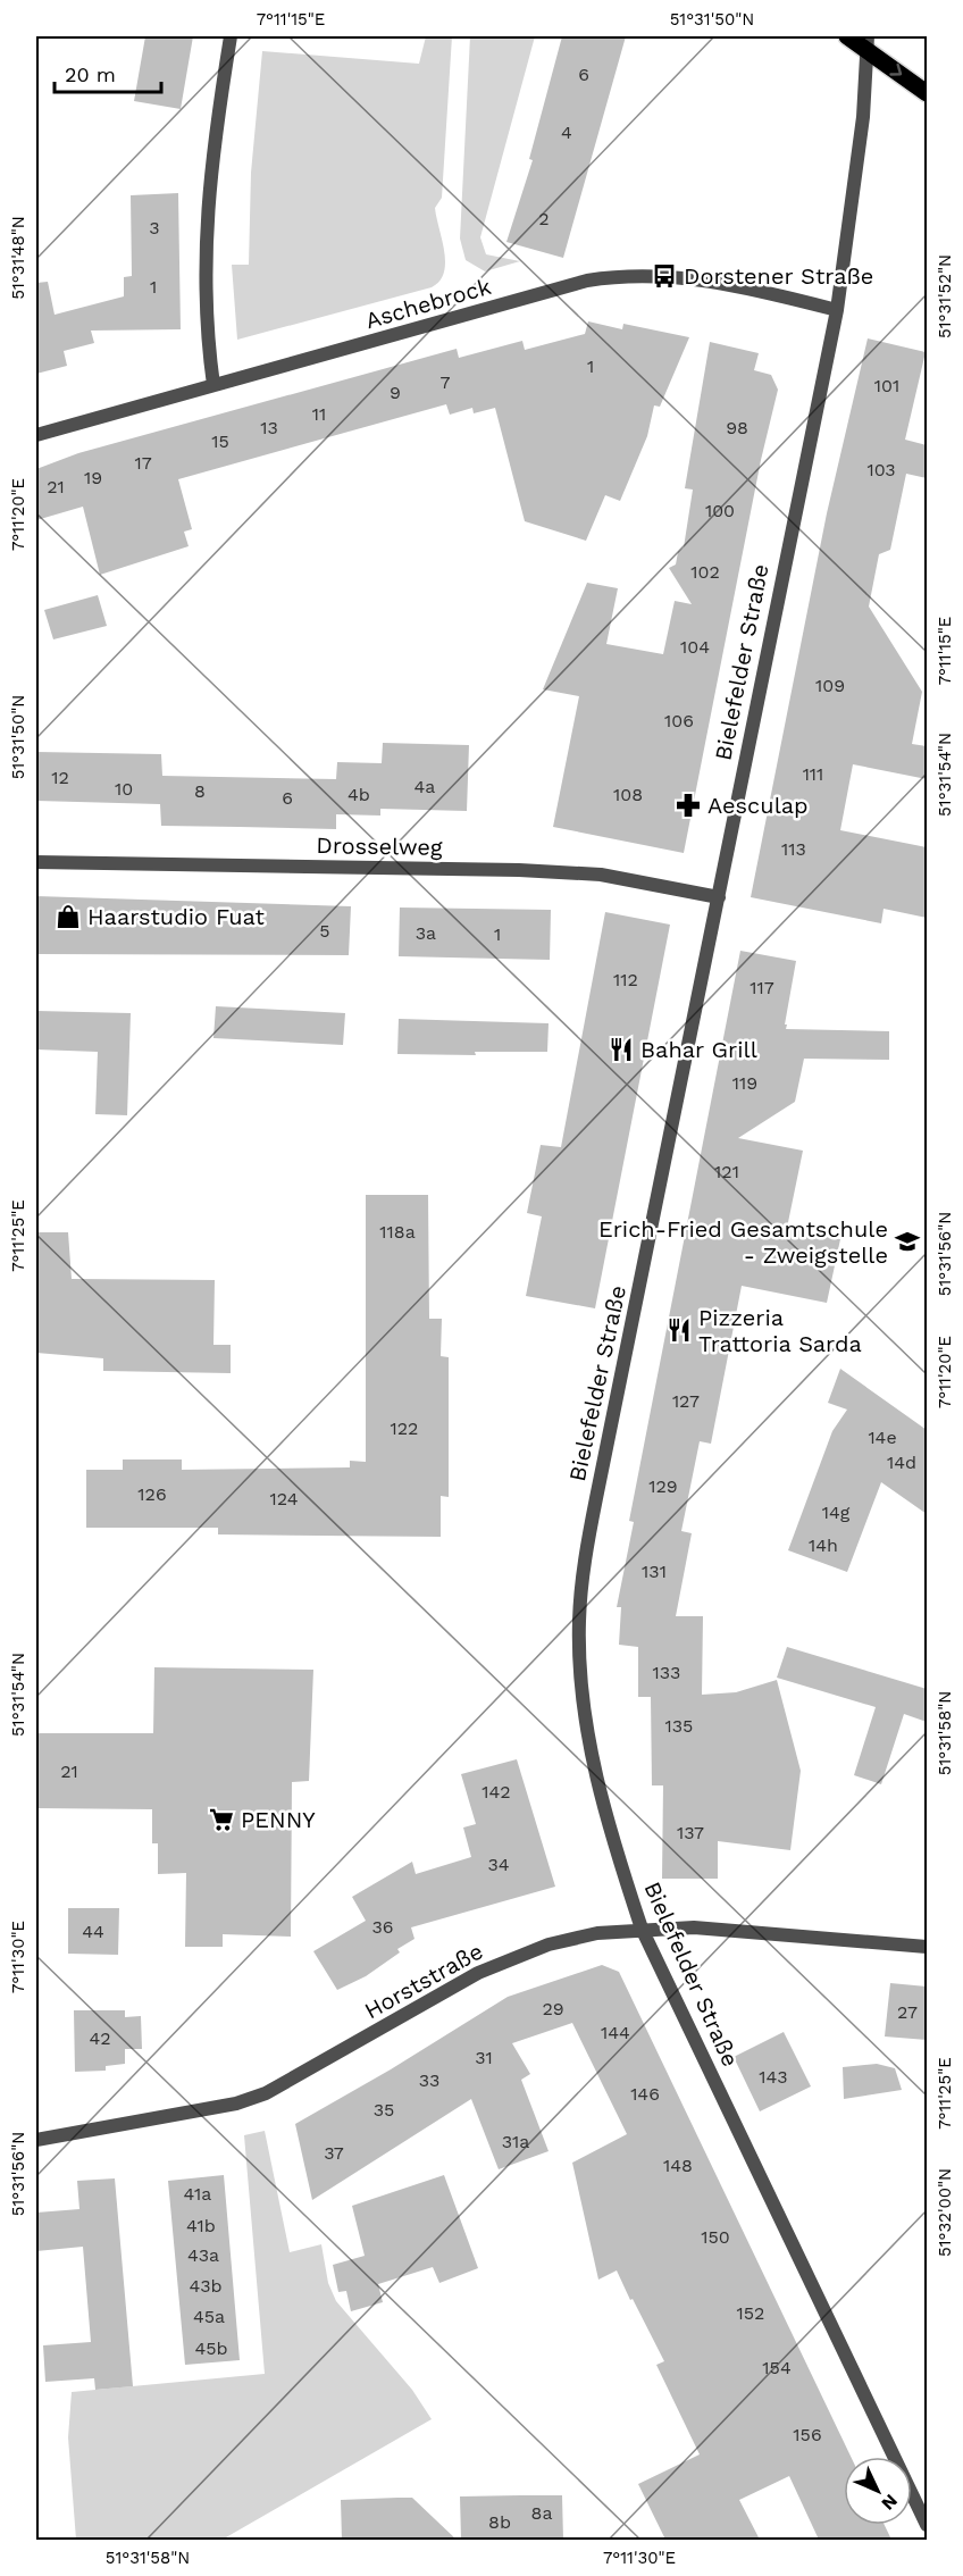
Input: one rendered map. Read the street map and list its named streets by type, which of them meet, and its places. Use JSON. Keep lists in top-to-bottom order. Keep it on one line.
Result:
{"streets":{"street":["Aschebrock","Bielefelder Straße","Drosselweg","Horststraße"]},"crossings":[["Aschebrock","Bielefelder Straße"],["Bielefelder Straße","Drosselweg"],["Bielefelder Straße","Horststraße"]],"places":{"bus stop":["Dorstener Straße"],"pharmacy":["Aesculap"],"shop":["Haarstudio Fuat"],"restaurant":["Bahar Grill","Pizzeria Trattoria Sarda"],"school or university":["Erich-Fried Gesamtschule - Zweigstelle"],"supermarket":["PENNY"]},"house_numbers":["6","4","2","3","1","1","7","101","9","11","13","98","15","17","103","19","21","100","102","104","109","106","111","12","4a","10","8","4b","108","6","113","5","3a","1","112","117","119","121","118a","127","122","14e","14d","129","126","124","14g","14h","131","133","135","21","142","137","34","36","44","29","27","144","42","31","143","33","146","35","31a","37","148","41a","41b","150","43a","43b","152","45a","45b","154","156","8a","8b"],"scale_bar":"20 m","north":"bottom right","coordinates":["7°11'15\"E","51°31'50\"N","51°31'48\"N","51°31'52\"N","7°11'20\"E","51°31'54\"N","7°11'25\"E","51°31'56\"N","51°31'58\"N","7°11'30\"E","51°32'00\"N"]}
